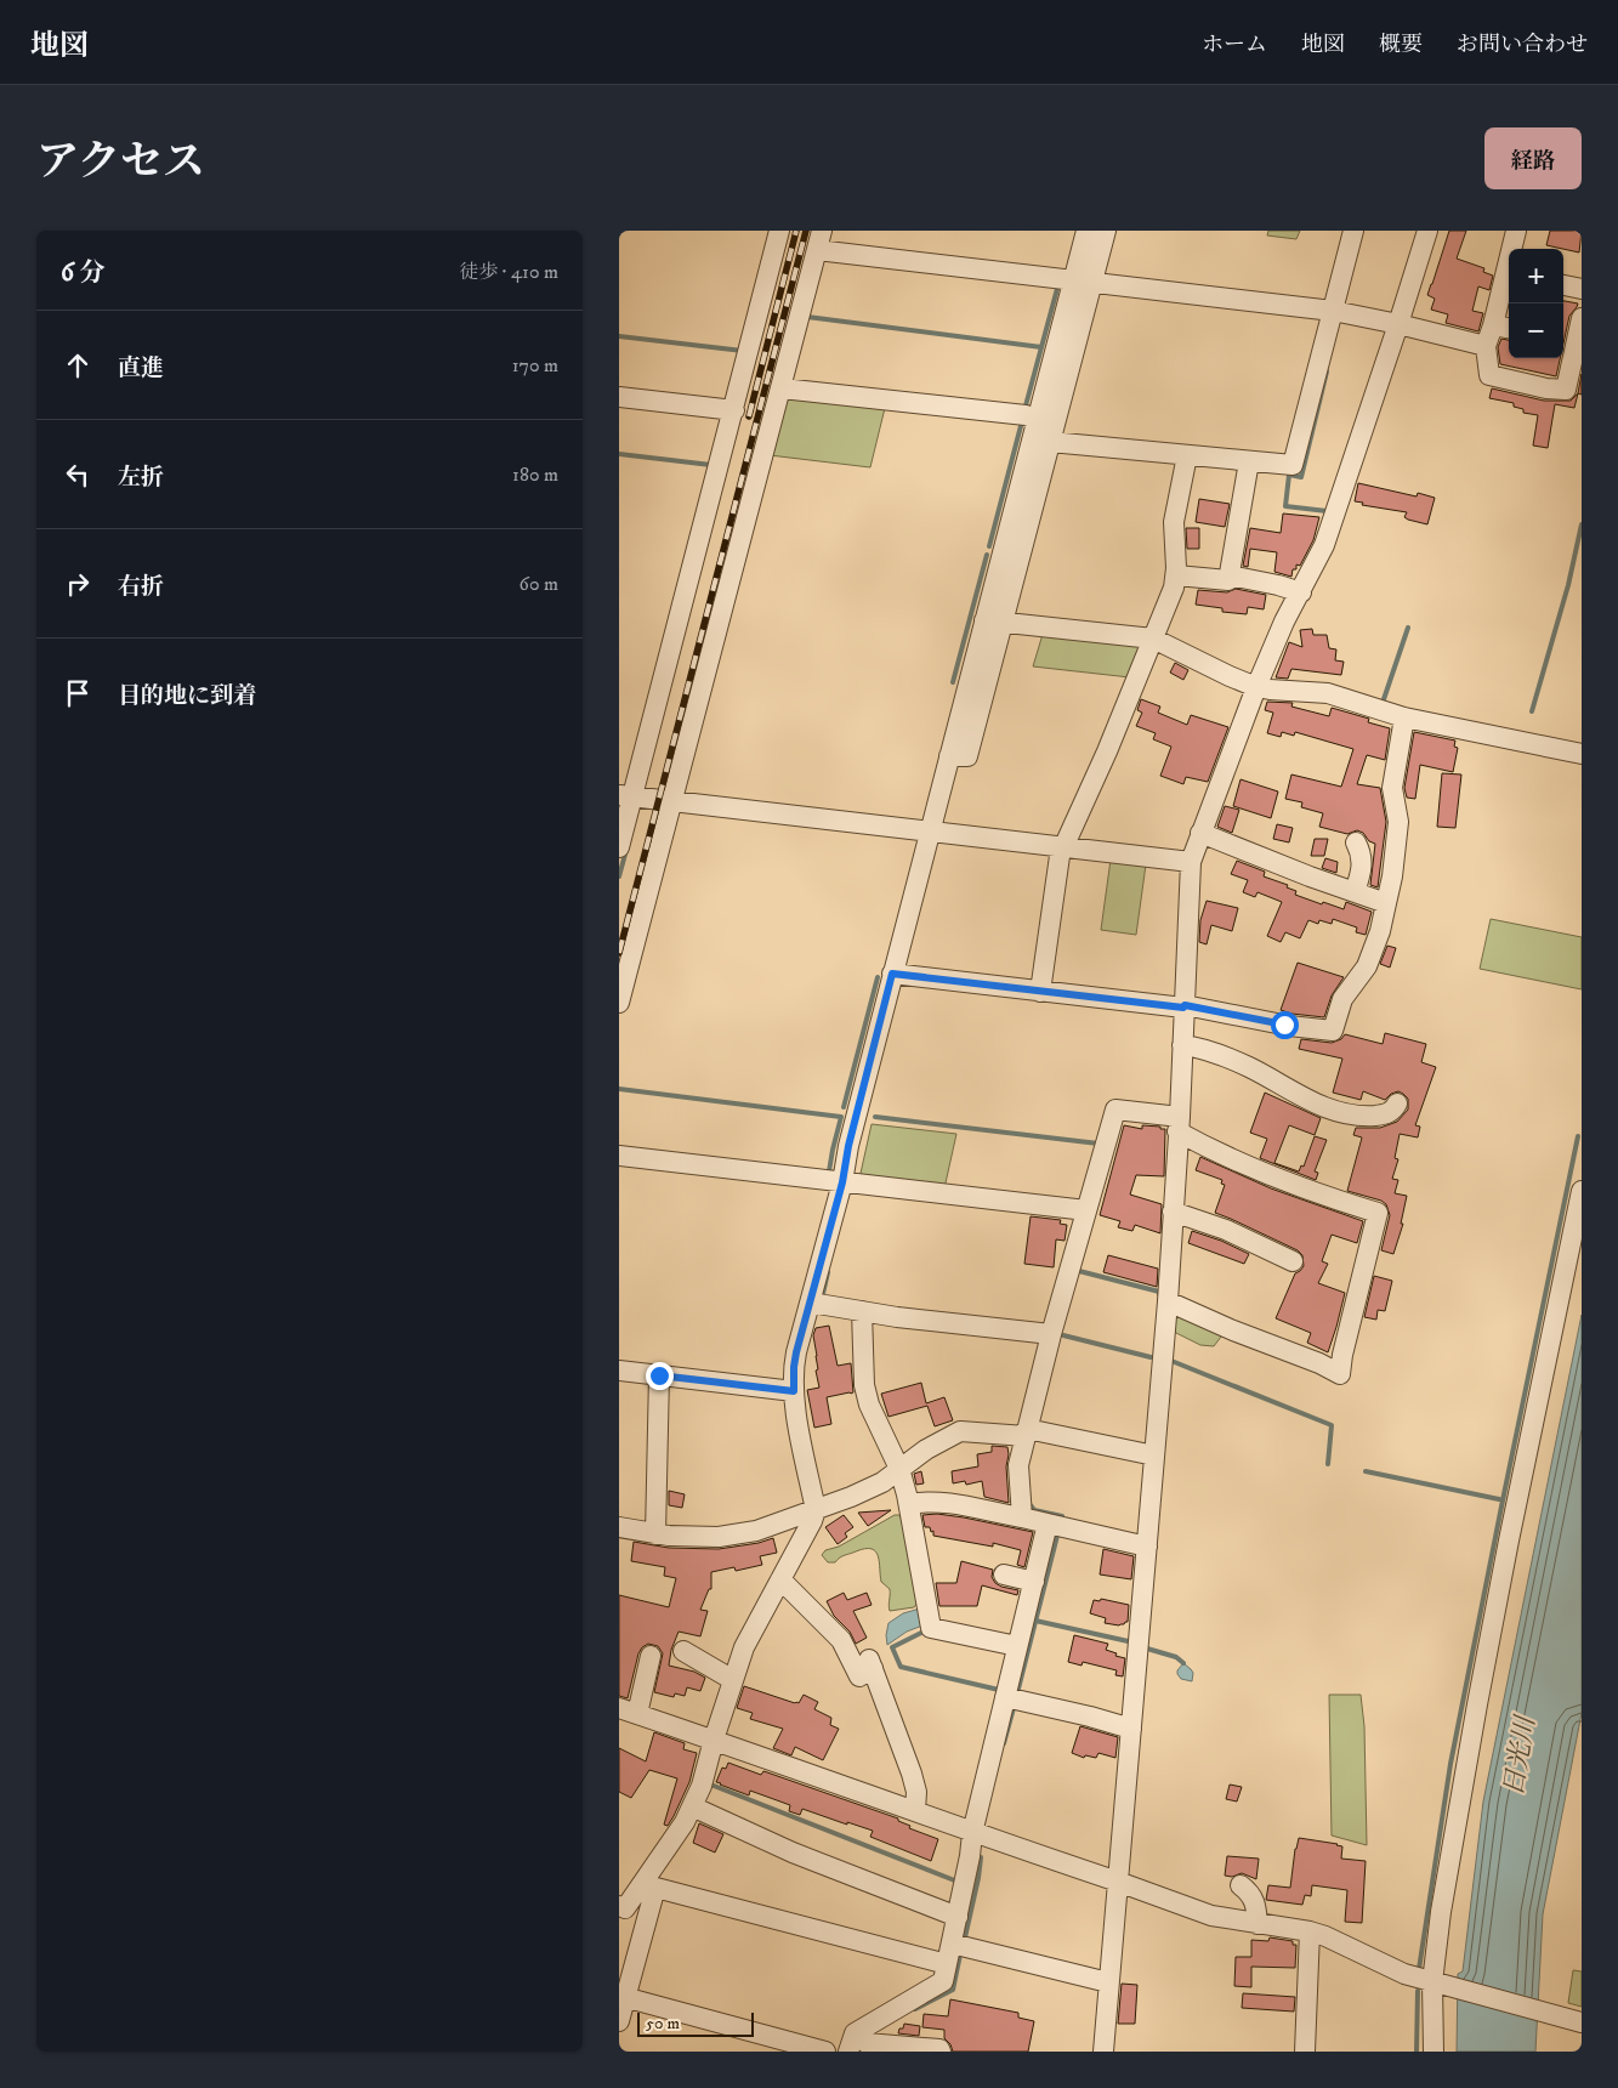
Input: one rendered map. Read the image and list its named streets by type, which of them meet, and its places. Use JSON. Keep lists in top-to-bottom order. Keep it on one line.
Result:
{"water":["日光川"],"scale_bar":"50 m","page":{"header":"地図","nav":["ホーム","地図","概要","お問い合わせ"],"title":"アクセス","buttons":"経路","heading":["6 分","徒歩 · 410 m"],"map_buttons":["+","−"],"list":[["直進","170 m"],["左折","180 m"],["右折","60 m"],"目的地に到着"],"scale":"50 m"}}
